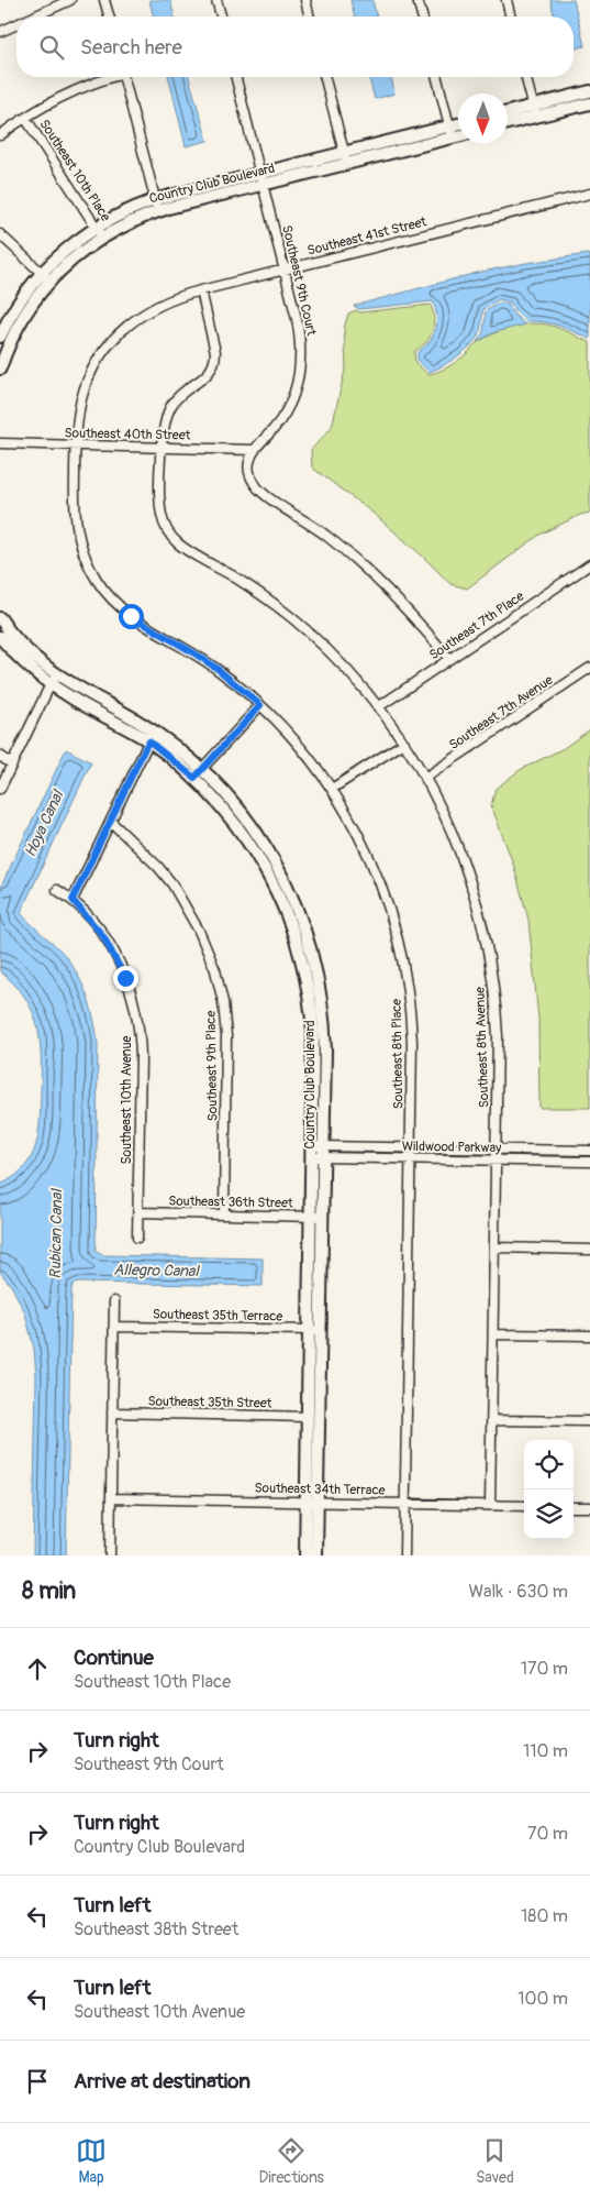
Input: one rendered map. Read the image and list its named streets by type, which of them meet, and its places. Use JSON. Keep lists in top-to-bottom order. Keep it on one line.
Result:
{"streets":{"main road":["Country Club Boulevard"],"street":["Southeast 10th Place","Southeast 41st Street","Southeast 9th Court","Southeast 40th Street","Southeast 7th Place","Southeast 7th Avenue","Southeast 8th Avenue","Southeast 8th Place","Southeast 9th Place","Southeast 10th Avenue","Wildwood Parkway","Southeast 36th Street","Southeast 35th Terrace","Southeast 35th Street","Southeast 34th Terrace"]},"crossings":[["Southeast 10th Place","Country Club Boulevard"],["Country Club Boulevard","Southeast 9th Court"],["Country Club Boulevard","Wildwood Parkway"],["Country Club Boulevard","Southeast 36th Street"],["Country Club Boulevard","Southeast 35th Terrace"],["Country Club Boulevard","Southeast 35th Street"],["Country Club Boulevard","Southeast 34th Terrace"],["Southeast 41st Street","Southeast 9th Court"],["Southeast 41st Street","Southeast 40th Street"],["Southeast 9th Court","Southeast 40th Street"],["Southeast 7th Place","Southeast 8th Avenue"],["Southeast 7th Avenue","Southeast 8th Avenue"],["Southeast 8th Avenue","Wildwood Parkway"],["Southeast 8th Place","Wildwood Parkway"],["Southeast 9th Place","Southeast 36th Street"],["Southeast 10th Avenue","Southeast 36th Street"]],"water":["Hoya Canal","Rubican Canal","Allegro Canal"],"north":"bottom","page":{"search":"Search here","heading":["8 min","Walk · 630 m"],"list":[["Continue","Southeast 10th Place","170 m"],["Turn right","Southeast 9th Court","110 m"],["Turn right","Country Club Boulevard","70 m"],["Turn left","Southeast 38th Street","180 m"],["Turn left","Southeast 10th Avenue","100 m"],"Arrive at destination"],"nav":["Map","Directions","Saved"]}}
